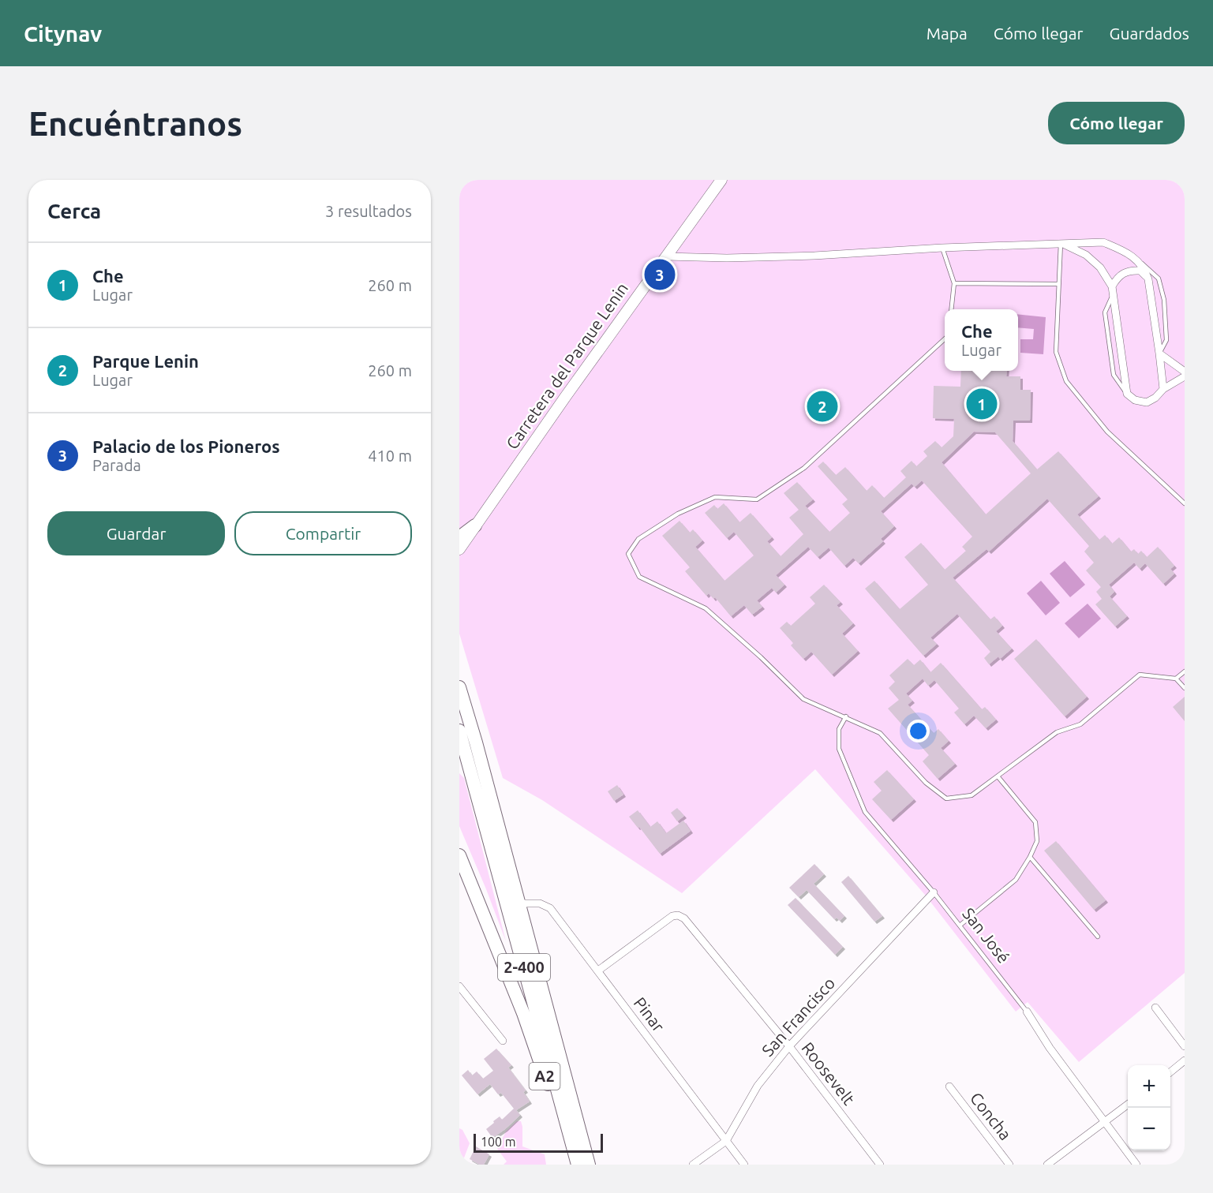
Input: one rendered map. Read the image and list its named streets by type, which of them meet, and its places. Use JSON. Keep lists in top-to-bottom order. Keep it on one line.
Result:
{"streets":{"highway":["2-400","A2"],"street":["Carretera del Parque Lenin","San José","Pinar","San Francisco","Roosevelt","Concha"]},"crossings":[["San José","San Francisco"],["2-400","A2"],["Pinar","San Francisco"],["Pinar","Roosevelt"],["Pinar","A2"],["San Francisco","Roosevelt"]],"scale_bar":"100 m","page":{"header":"Citynav","nav":["Mapa","Cómo llegar","Guardados"],"buttons":["Cómo llegar",["Guardar","Compartir"]],"title":"Encuéntranos","heading":["Cerca","3 resultados"],"list":[{"mark":"1","name":"Che","note":"Lugar","value":"260 m"},{"mark":"2","name":"Parque Lenin","note":"Lugar","value":"260 m"},{"mark":"3","name":"Palacio de los Pioneros","note":"Parada","value":"410 m"}],"pins":["3","1","2"],"popup":["Che","Lugar"],"map_buttons":["+","−"],"scale":"100 m"}}
